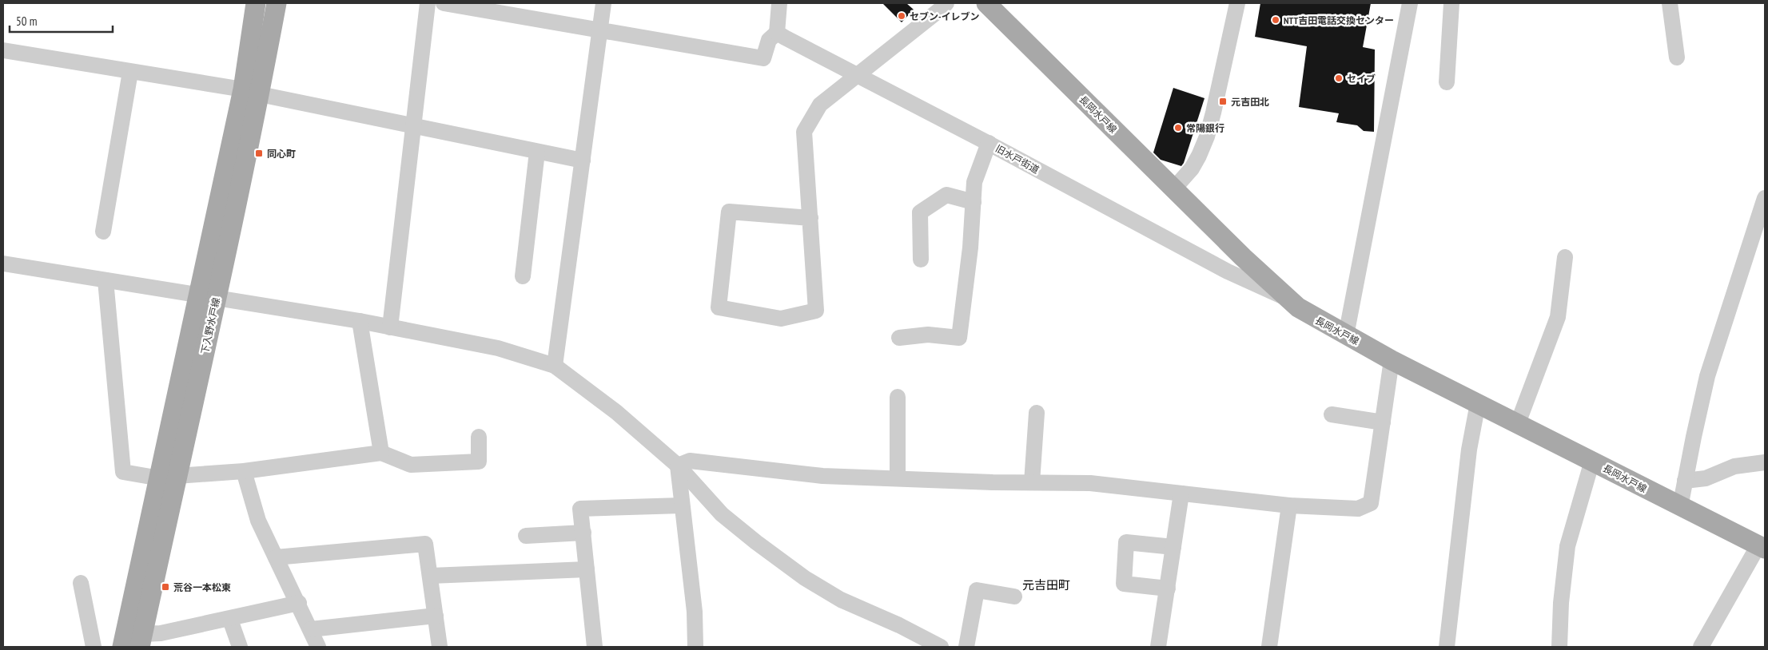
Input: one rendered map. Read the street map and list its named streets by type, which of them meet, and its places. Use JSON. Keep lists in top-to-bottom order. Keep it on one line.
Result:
{"streets":{"main road":["長岡水戸線","下入野水戸線"],"street":["旧水戸街道"]},"crossings":[["長岡水戸線","旧水戸街道"]],"districts":["元吉田町"],"places":{"other":["セブン-イレブン","NTT吉田電話交換センター","セイブ","常陽銀行"],"transit":["元吉田北","同心町","荒谷一本松東"]},"scale_bar":"50 m"}
